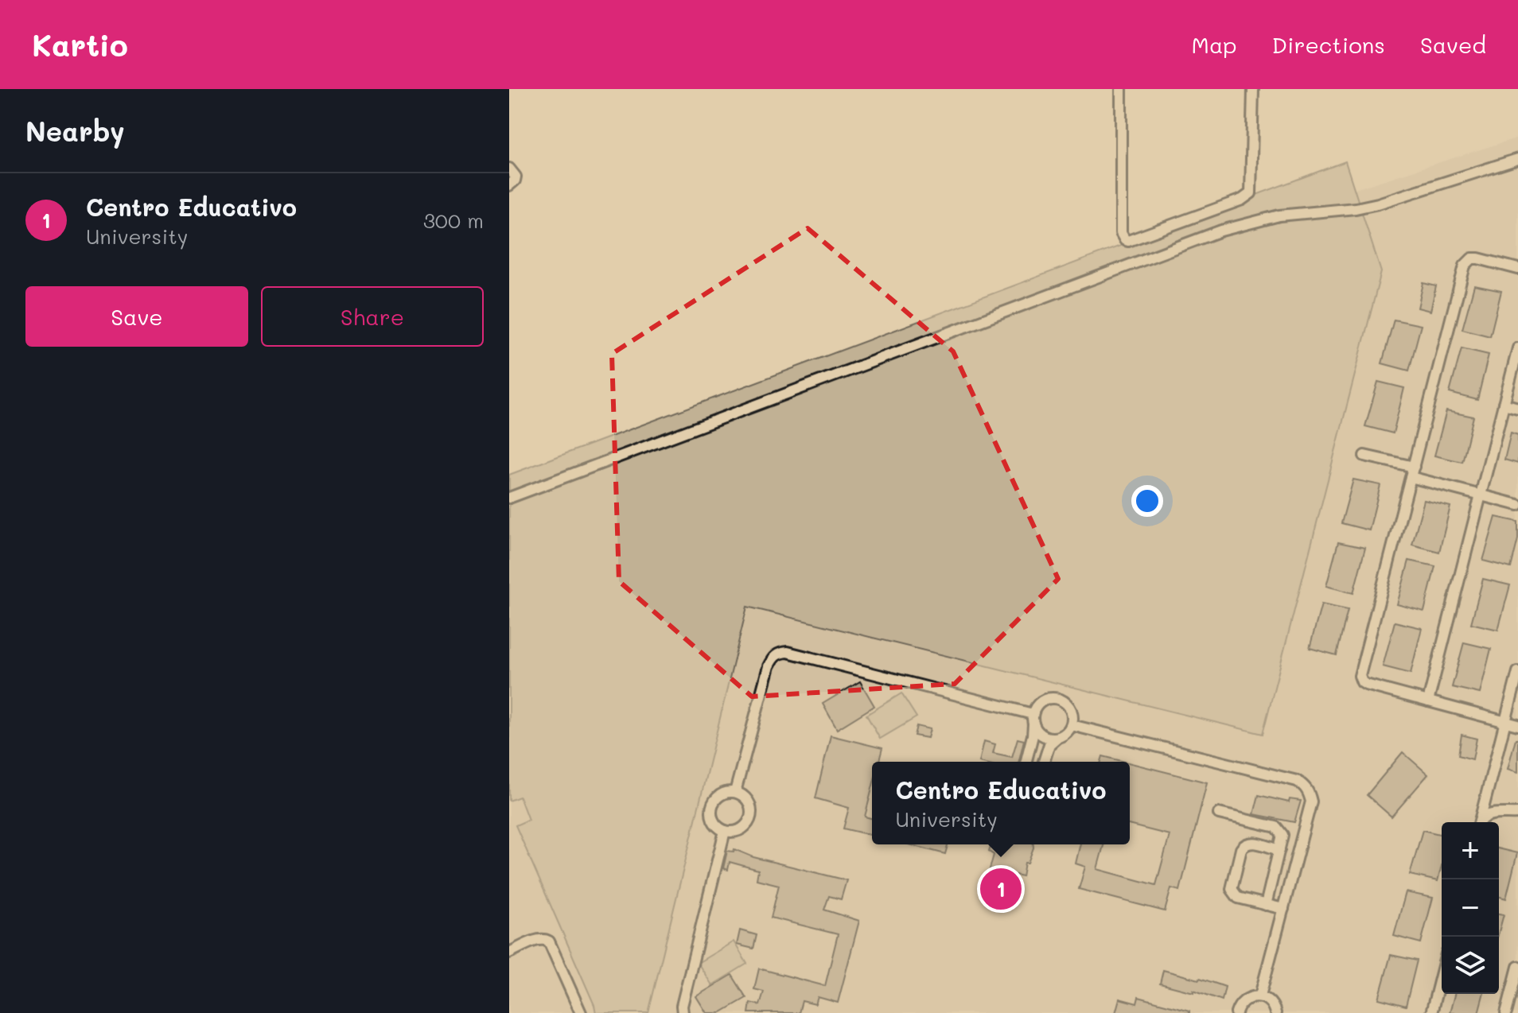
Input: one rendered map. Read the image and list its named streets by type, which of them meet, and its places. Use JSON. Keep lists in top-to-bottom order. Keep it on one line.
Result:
{"page":{"header":"Kartio","nav":["Map","Directions","Saved"],"heading":"Nearby","list":[{"mark":"1","name":"Centro Educativo","note":"University","value":"300 m"}],"buttons":["Save","Share"],"popup":["Centro Educativo","University"],"map_buttons":["+","−"],"pins":"1"}}
